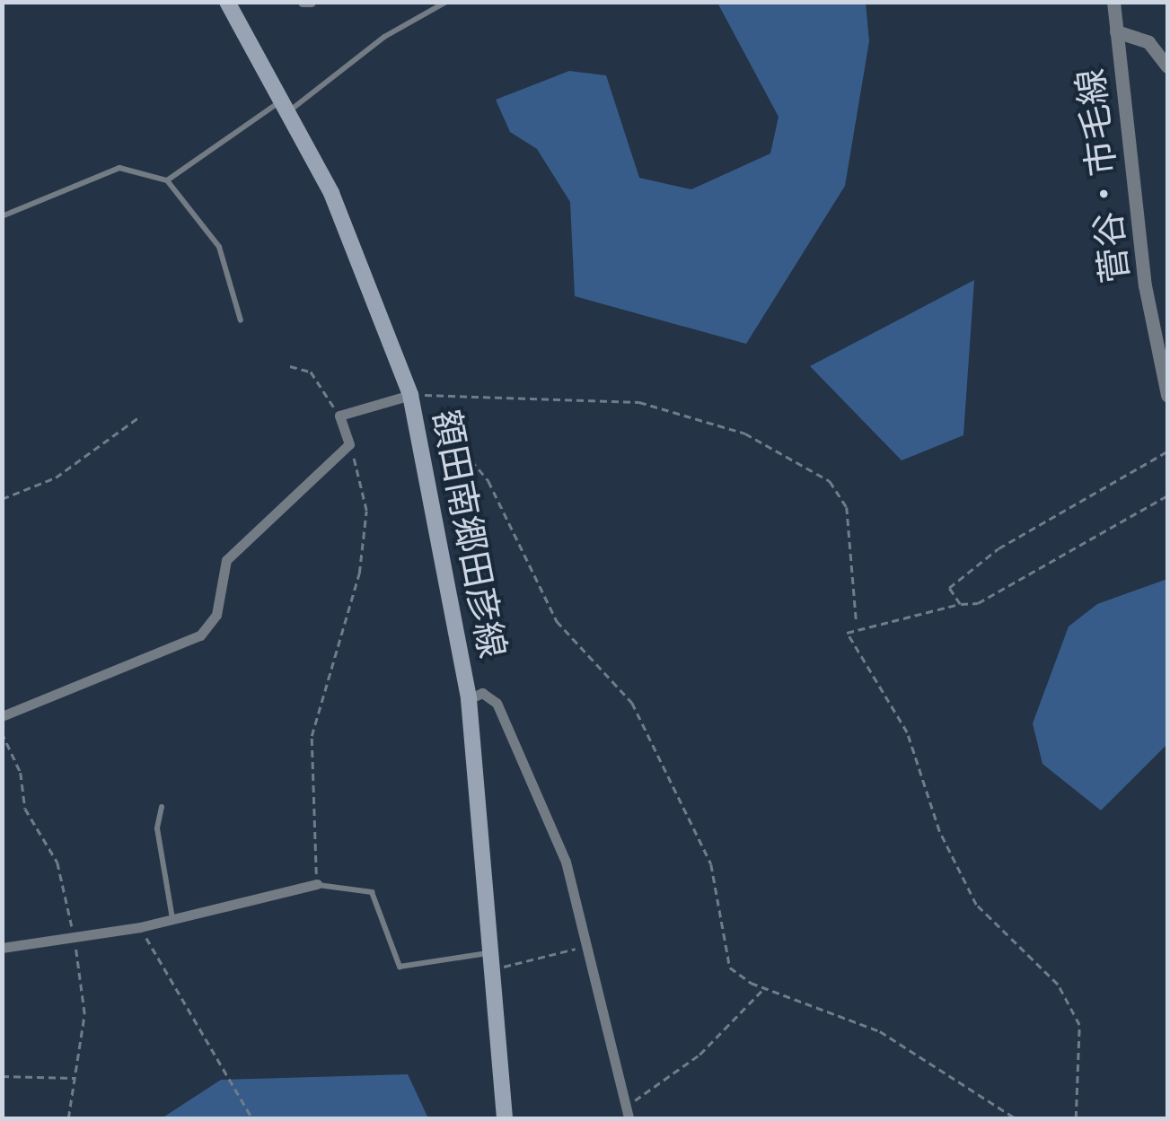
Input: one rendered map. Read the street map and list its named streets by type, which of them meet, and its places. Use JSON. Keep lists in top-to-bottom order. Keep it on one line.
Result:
{"streets":{"main road":["額田南郷田彦線"],"street":["菅谷・市毛線"]}}
